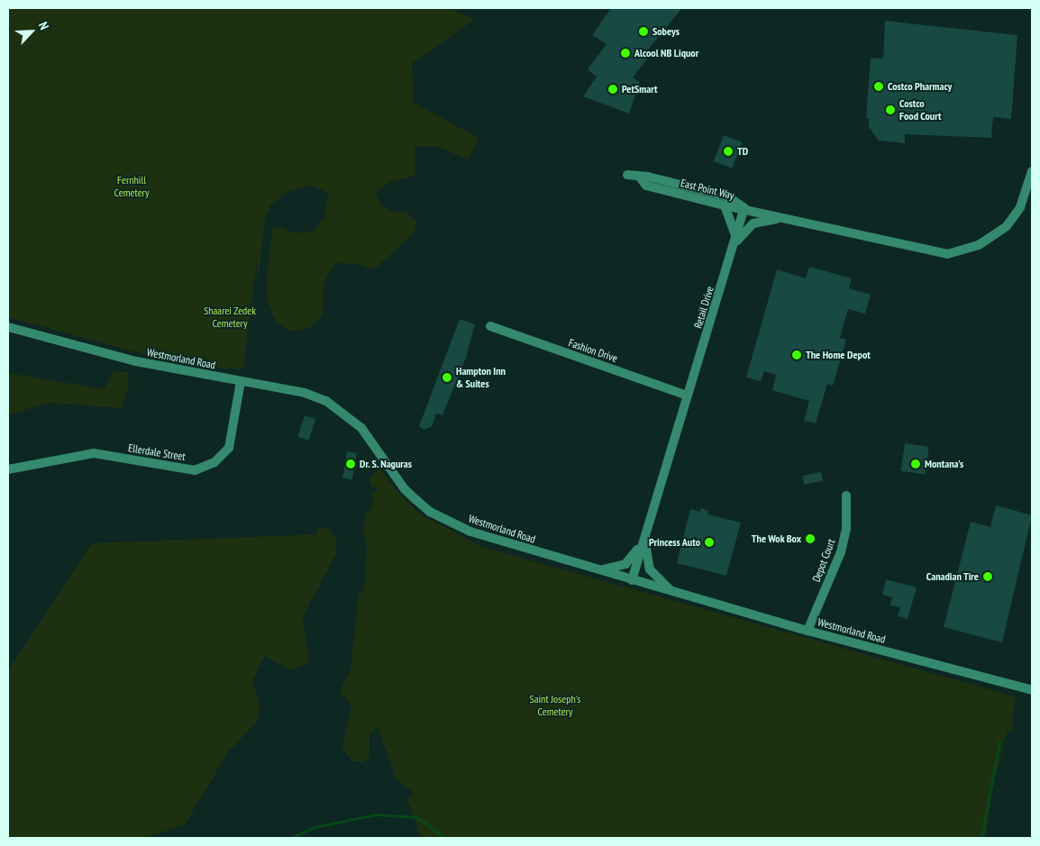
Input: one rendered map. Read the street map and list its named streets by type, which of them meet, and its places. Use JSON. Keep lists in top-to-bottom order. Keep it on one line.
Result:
{"streets":{"street":["East Point Way","Retail Drive","Fashion Drive","Westmorland Road","Ellerdale Street","Depot Court"]},"crossings":[["East Point Way","Retail Drive"],["Retail Drive","Fashion Drive"],["Retail Drive","Westmorland Road"],["Westmorland Road","Ellerdale Street"],["Westmorland Road","Depot Court"]],"parks":["Fernhill Cemetery","Shaarei Zedek Cemetery","Saint Joseph's Cemetery"],"places":["Sobeys","Alcool NB Liquor","Costco Pharmacy","PetSmart","Costco Food Court","TD","The Home Depot","Hampton Inn & Suites","Dr. S. Naguras","Montana's","The Wok Box","Princess Auto","Canadian Tire"],"north":"top right"}
